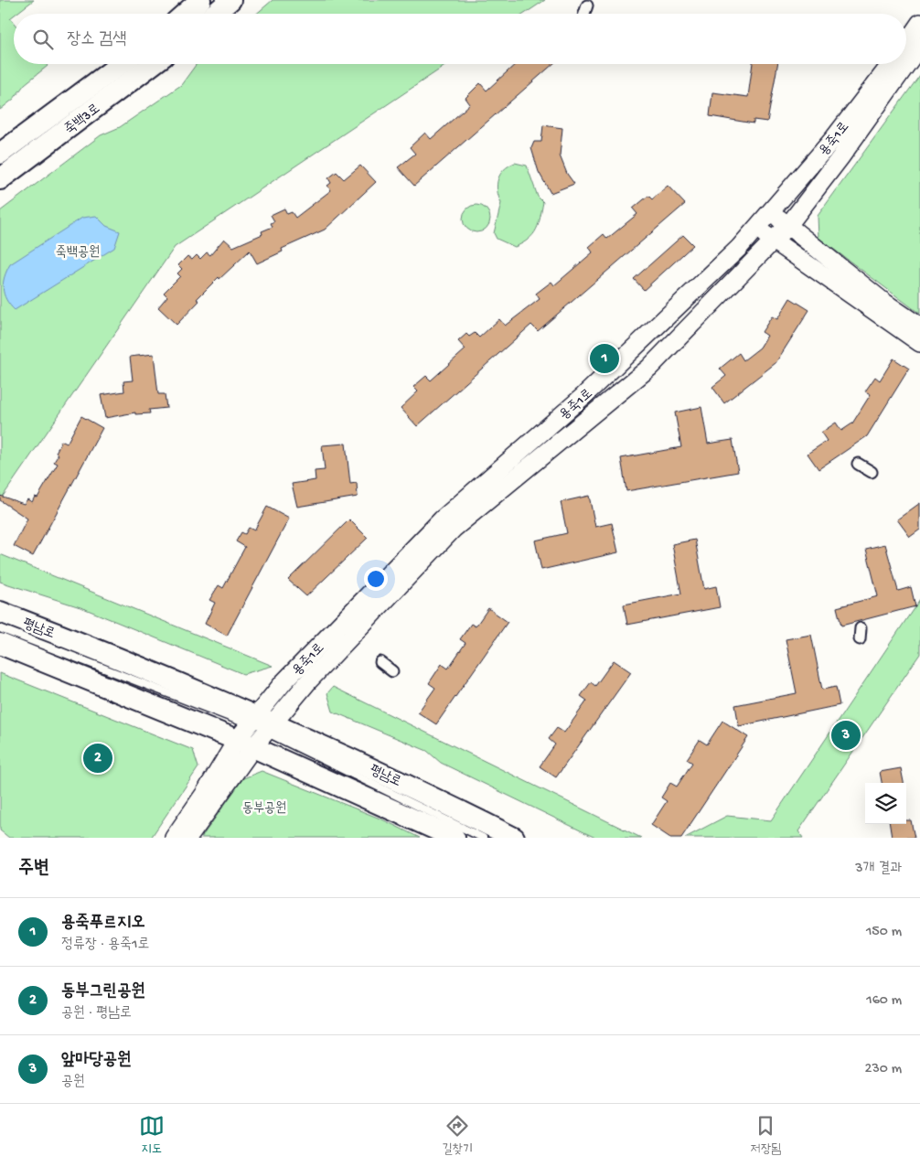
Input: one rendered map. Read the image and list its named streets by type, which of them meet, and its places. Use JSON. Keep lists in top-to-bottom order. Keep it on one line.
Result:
{"streets":{"main road":["죽백3로","평남로"],"street":["용죽1로"]},"crossings":[["용죽1로","평남로"]],"parks":["죽백공원","동부공원"],"page":{"search":"장소 검색","pins":["1","3","2"],"heading":["주변","3개 결과"],"list":[{"mark":"1","name":"용죽푸르지오","note":"정류장 · 용죽1로","value":"150 m"},{"mark":"2","name":"동부그린공원","note":"공원 · 평남로","value":"160 m"},{"mark":"3","name":"앞마당공원","note":"공원","value":"230 m"}],"nav":["지도","길찾기","저장됨"]}}
